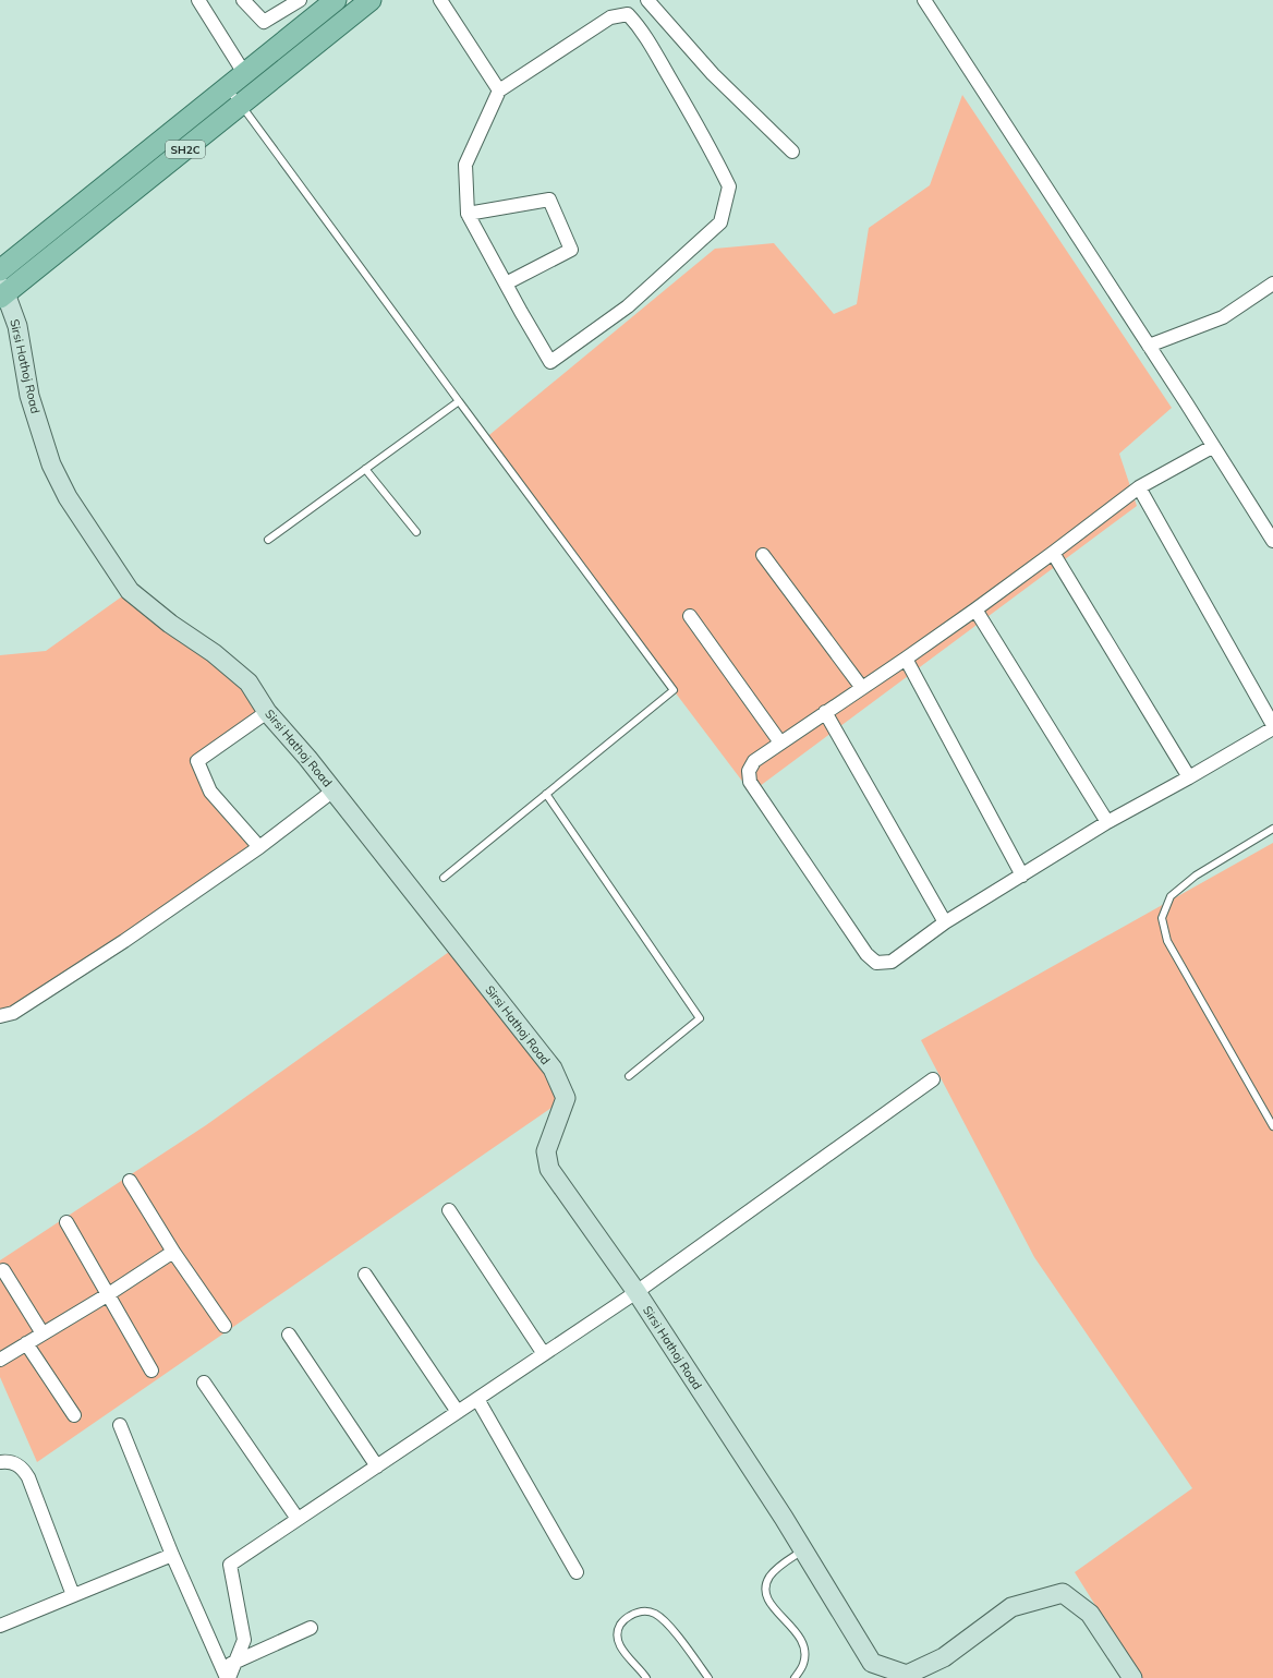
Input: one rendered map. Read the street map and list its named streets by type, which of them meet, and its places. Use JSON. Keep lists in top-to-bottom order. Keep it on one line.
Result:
{"streets":{"main road":["SH2C"],"street":["Sirsi Hathoj Road"]},"crossings":[["SH2C","Sirsi Hathoj Road"]]}
